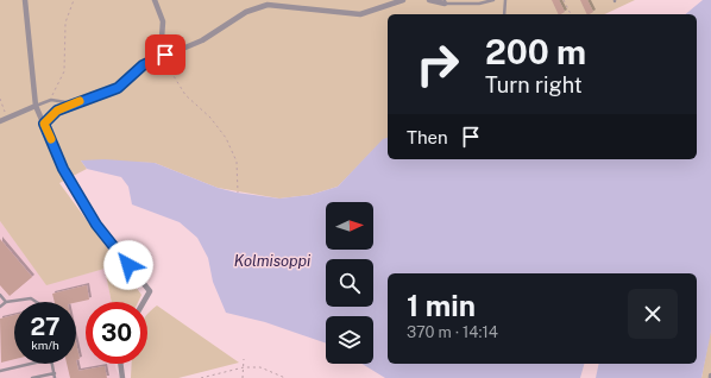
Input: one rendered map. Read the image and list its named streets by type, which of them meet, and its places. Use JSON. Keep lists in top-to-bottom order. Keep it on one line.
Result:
{"water":["Kolmisoppi"],"north":"right","page":{"turn":["200 m","Turn right"],"then":"Then","heading":["1 min","370 m · 14:14"],"speed":"27 km/h","limit":"30"}}
